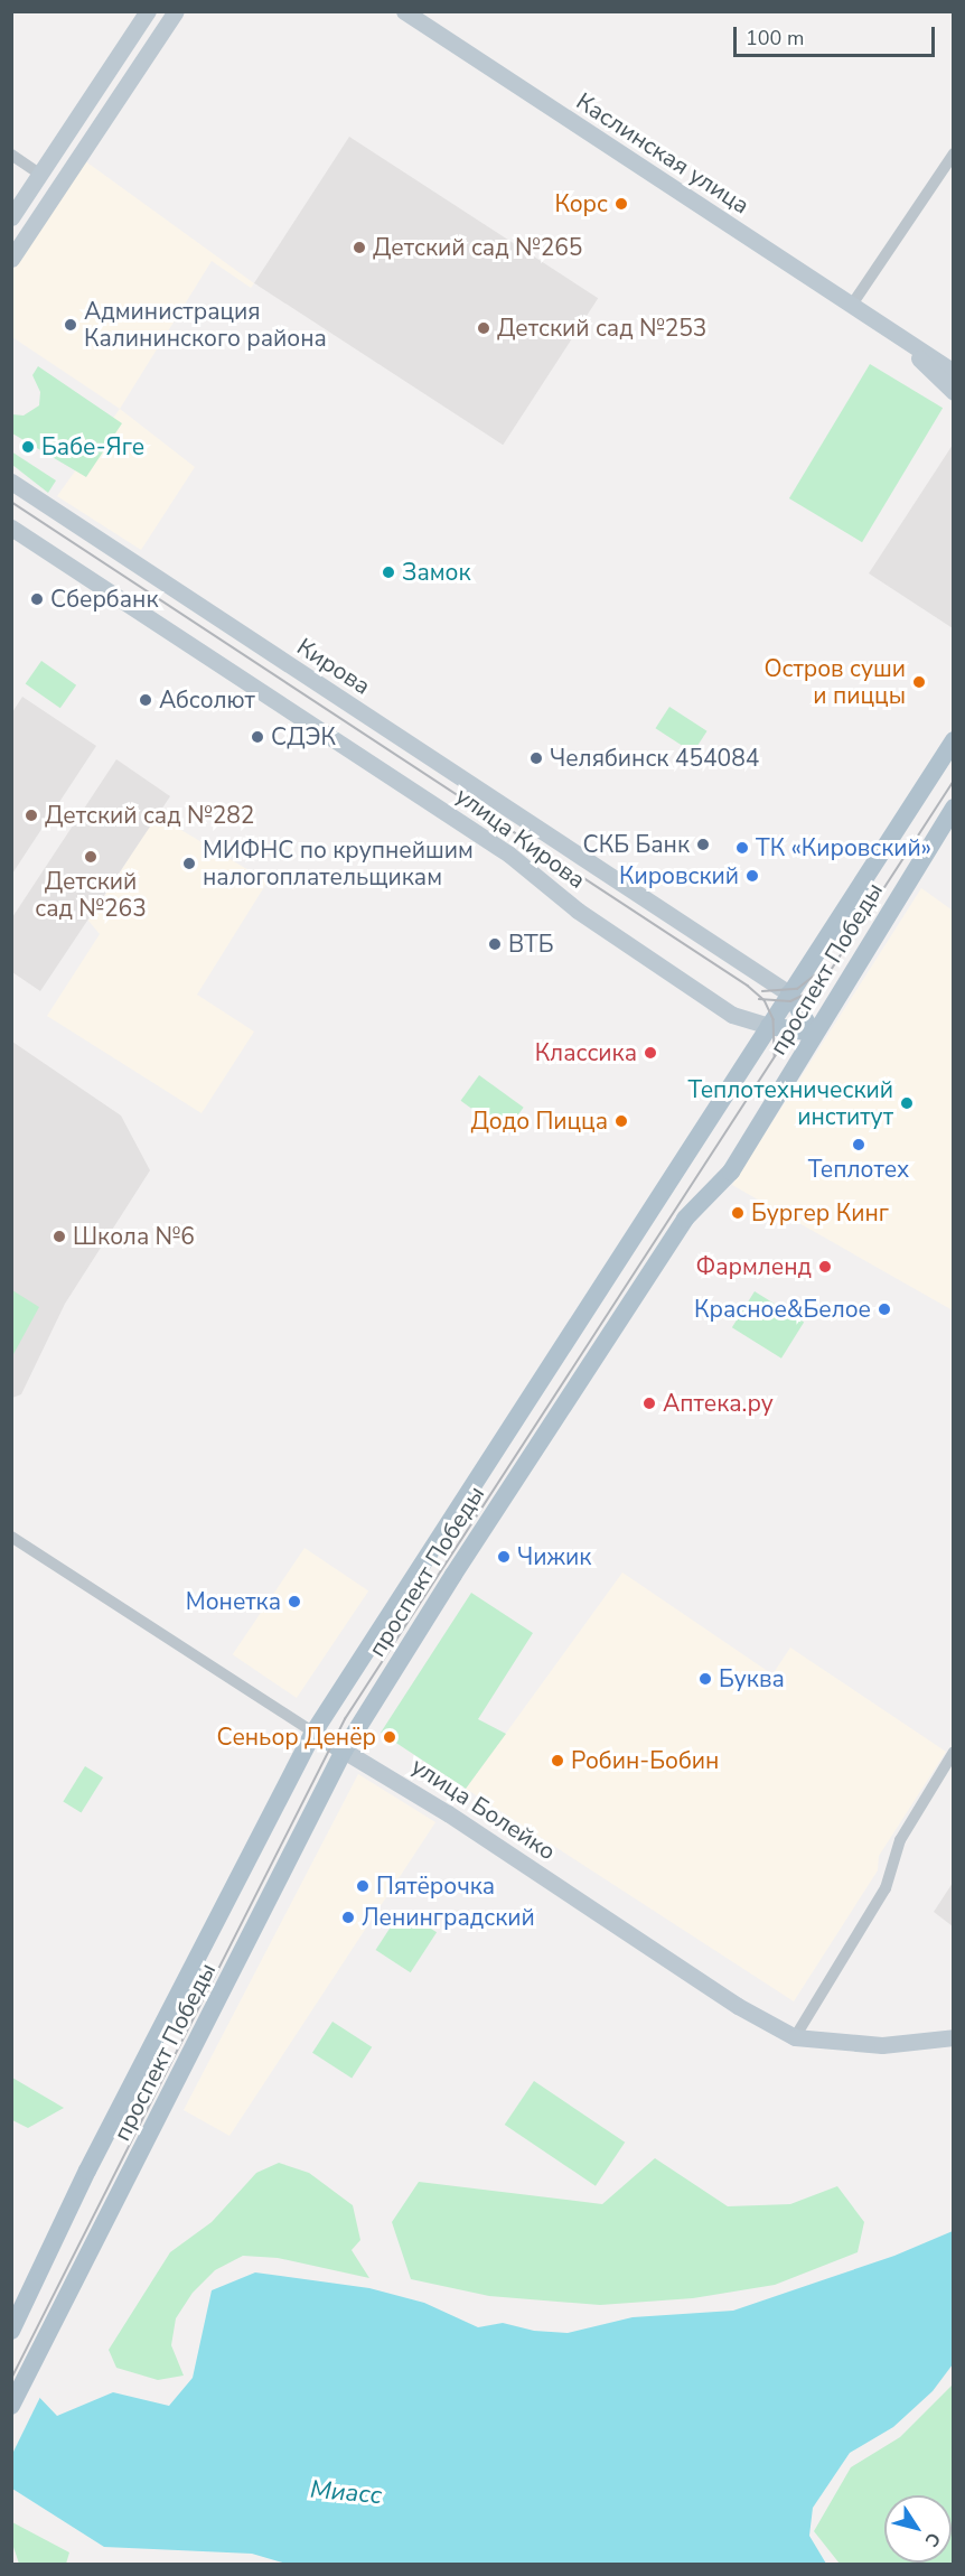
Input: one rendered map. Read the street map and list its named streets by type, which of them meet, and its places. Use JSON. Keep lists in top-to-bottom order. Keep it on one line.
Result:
{"streets":{"main road":["Каслинская улица","Кирова","улица Кирова","проспект Победы","улица Болейко"]},"crossings":[["Кирова","проспект Победы"],["улица Кирова","проспект Победы"],["проспект Победы","улица Болейко"]],"water":["Миасс"],"places":["Корс","Детский сад №265","Администрация Калининского района","Детский сад №253","Бабе-Яге","Замок","Сбербанк","Остров суши и пиццы","Абсолют","СДЭК","Челябинск 454084","Детский сад №282","СКБ Банк","ТК «Кировский»","Детский сад №263","МИФНС по крупнейшим налогоплательщикам","Кировский","ВТБ","Классика","Теплотехнический институт","Додо Пицца","Теплотех","Бургер Кинг","Школа №6","Фармленд","Красное&Белое","Аптека.ру","Чижик","Монетка","Буква","Сеньор Денёр","Робин-Бобин","Пятёрочка","Ленинградский"],"scale_bar":"100 m","north":"bottom right"}
